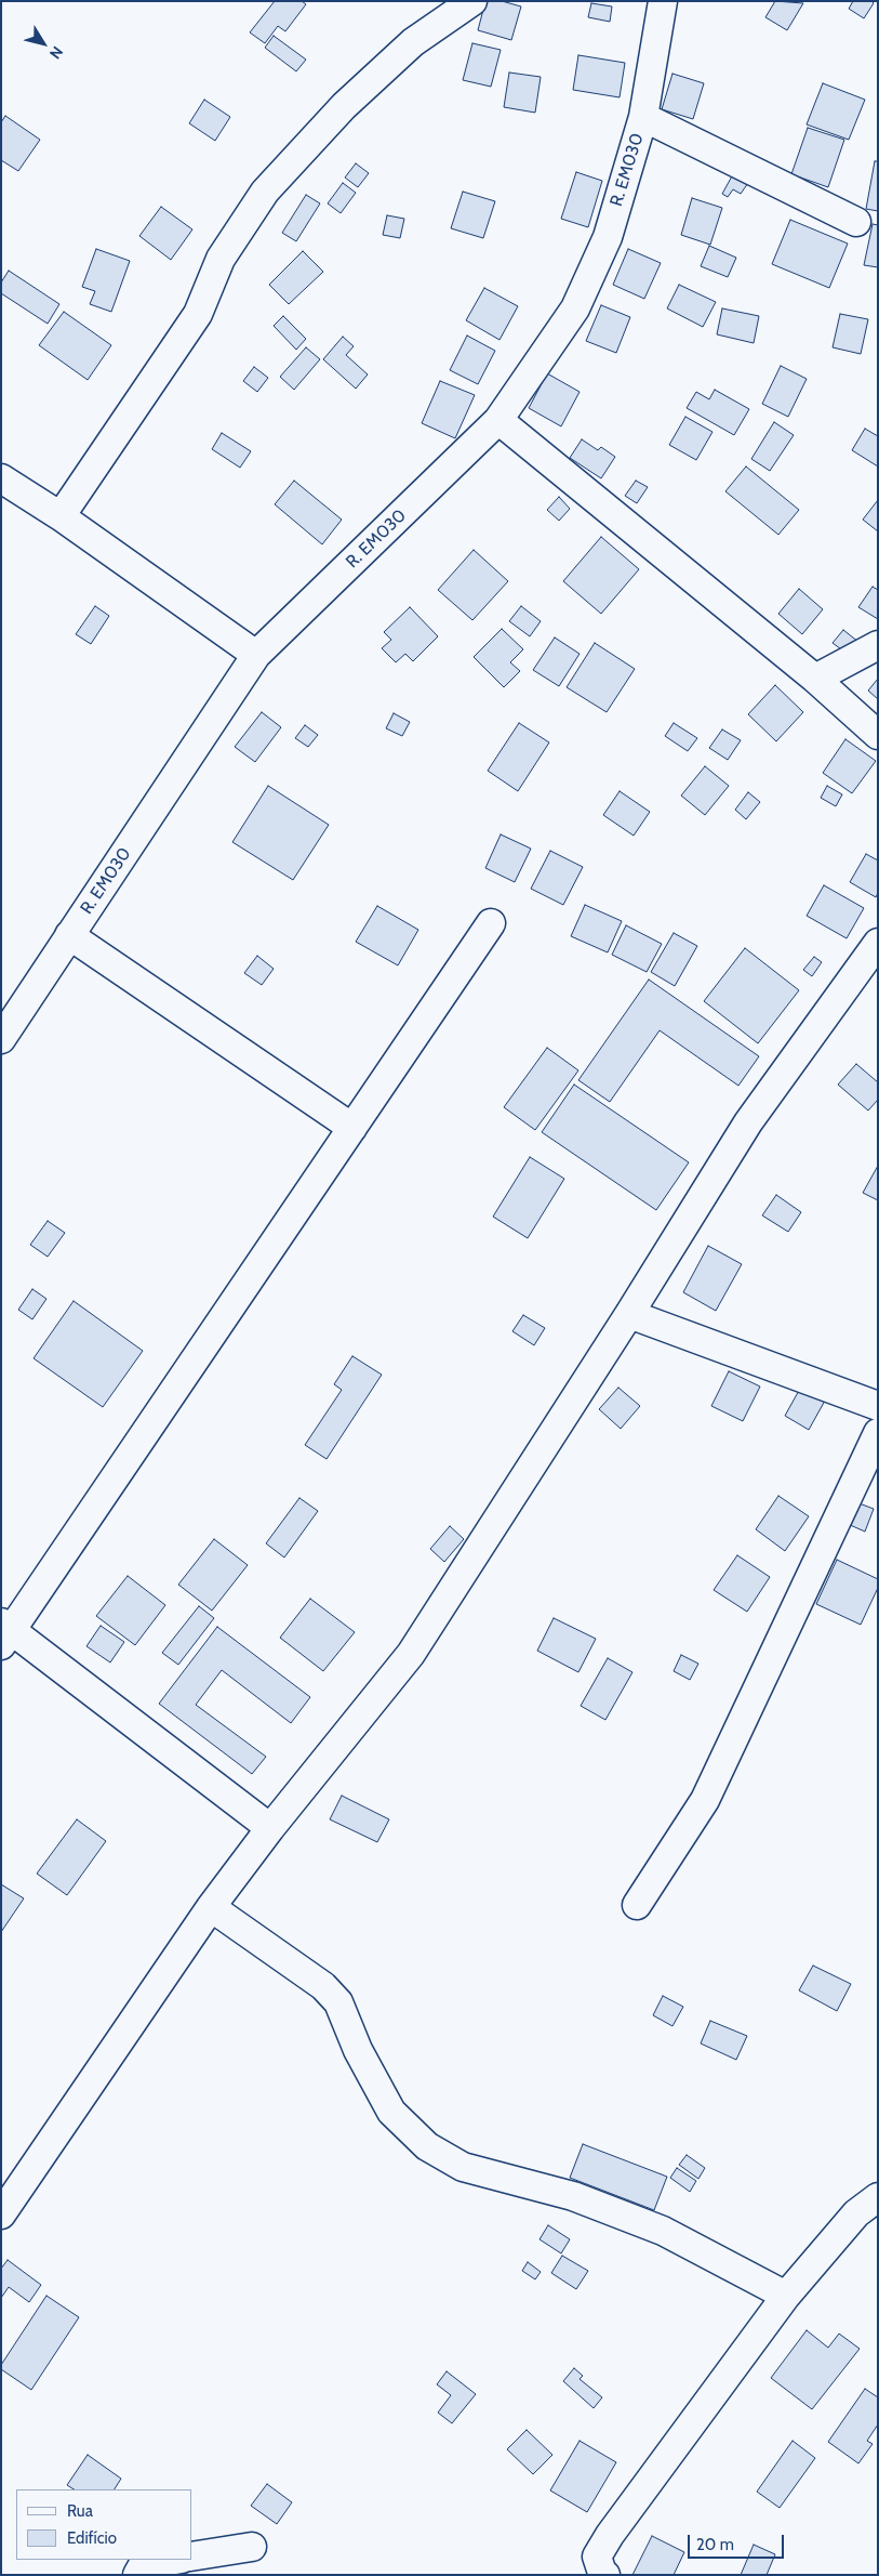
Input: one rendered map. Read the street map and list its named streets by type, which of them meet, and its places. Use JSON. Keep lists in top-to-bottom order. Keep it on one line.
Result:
{"streets":{"street":["R. EM030"]},"legend":["Rua","Edifício"],"scale_bar":"20 m","north":"bottom right"}
